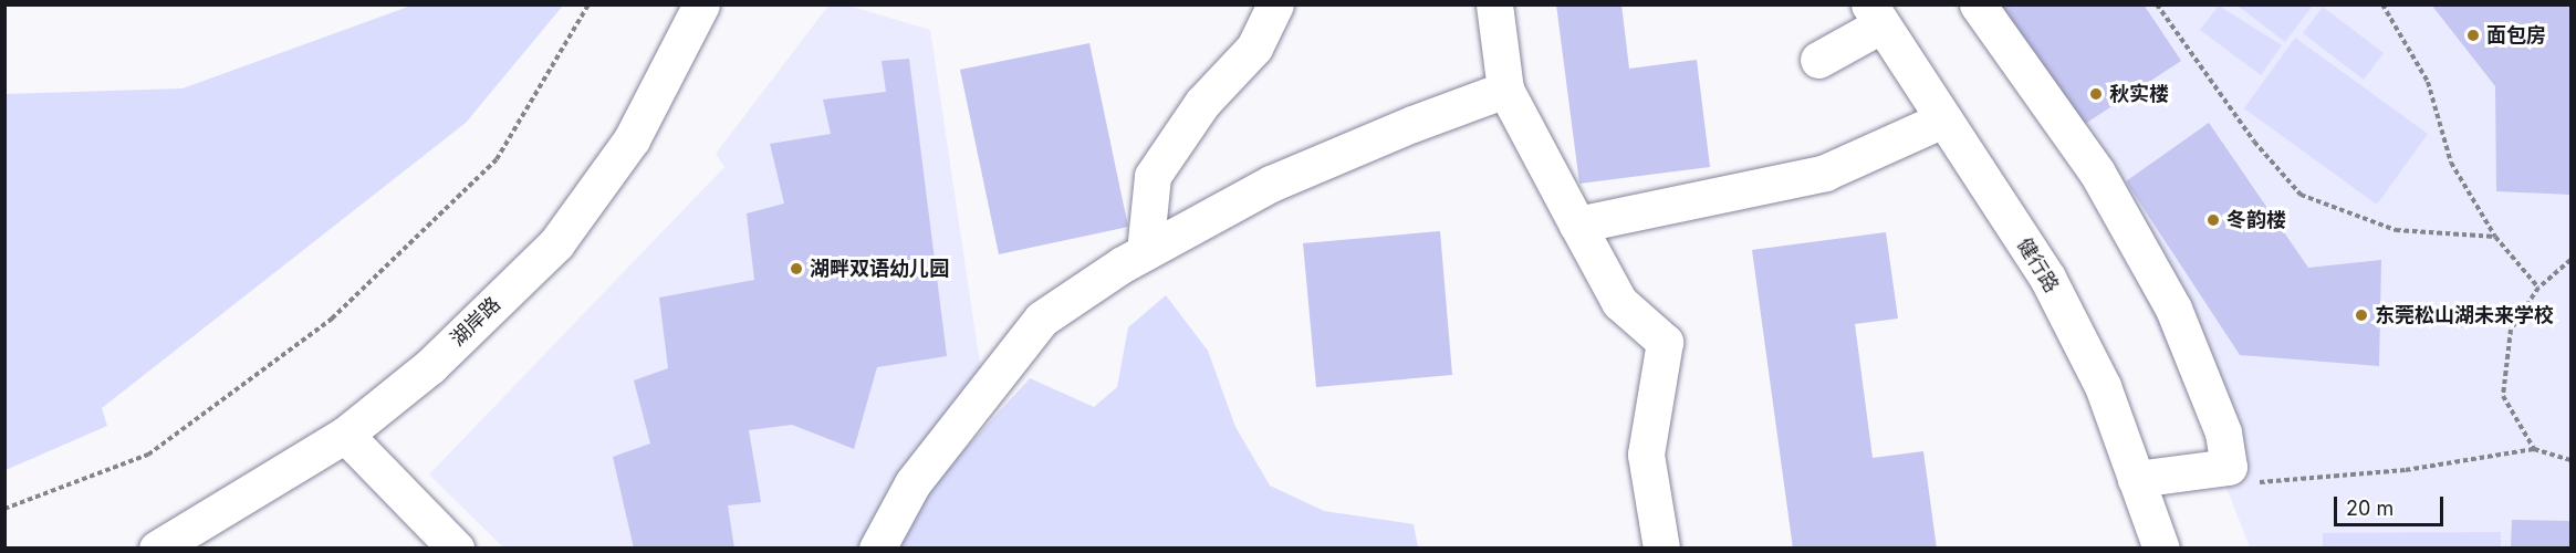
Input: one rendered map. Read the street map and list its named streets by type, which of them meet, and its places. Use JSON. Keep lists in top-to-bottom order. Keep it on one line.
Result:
{"streets":{"street":["健行路","湖岸路"]},"places":["面包房","秋实楼","冬韵楼","湖畔双语幼儿园","东莞松山湖未来学校"],"scale_bar":"20 m"}
